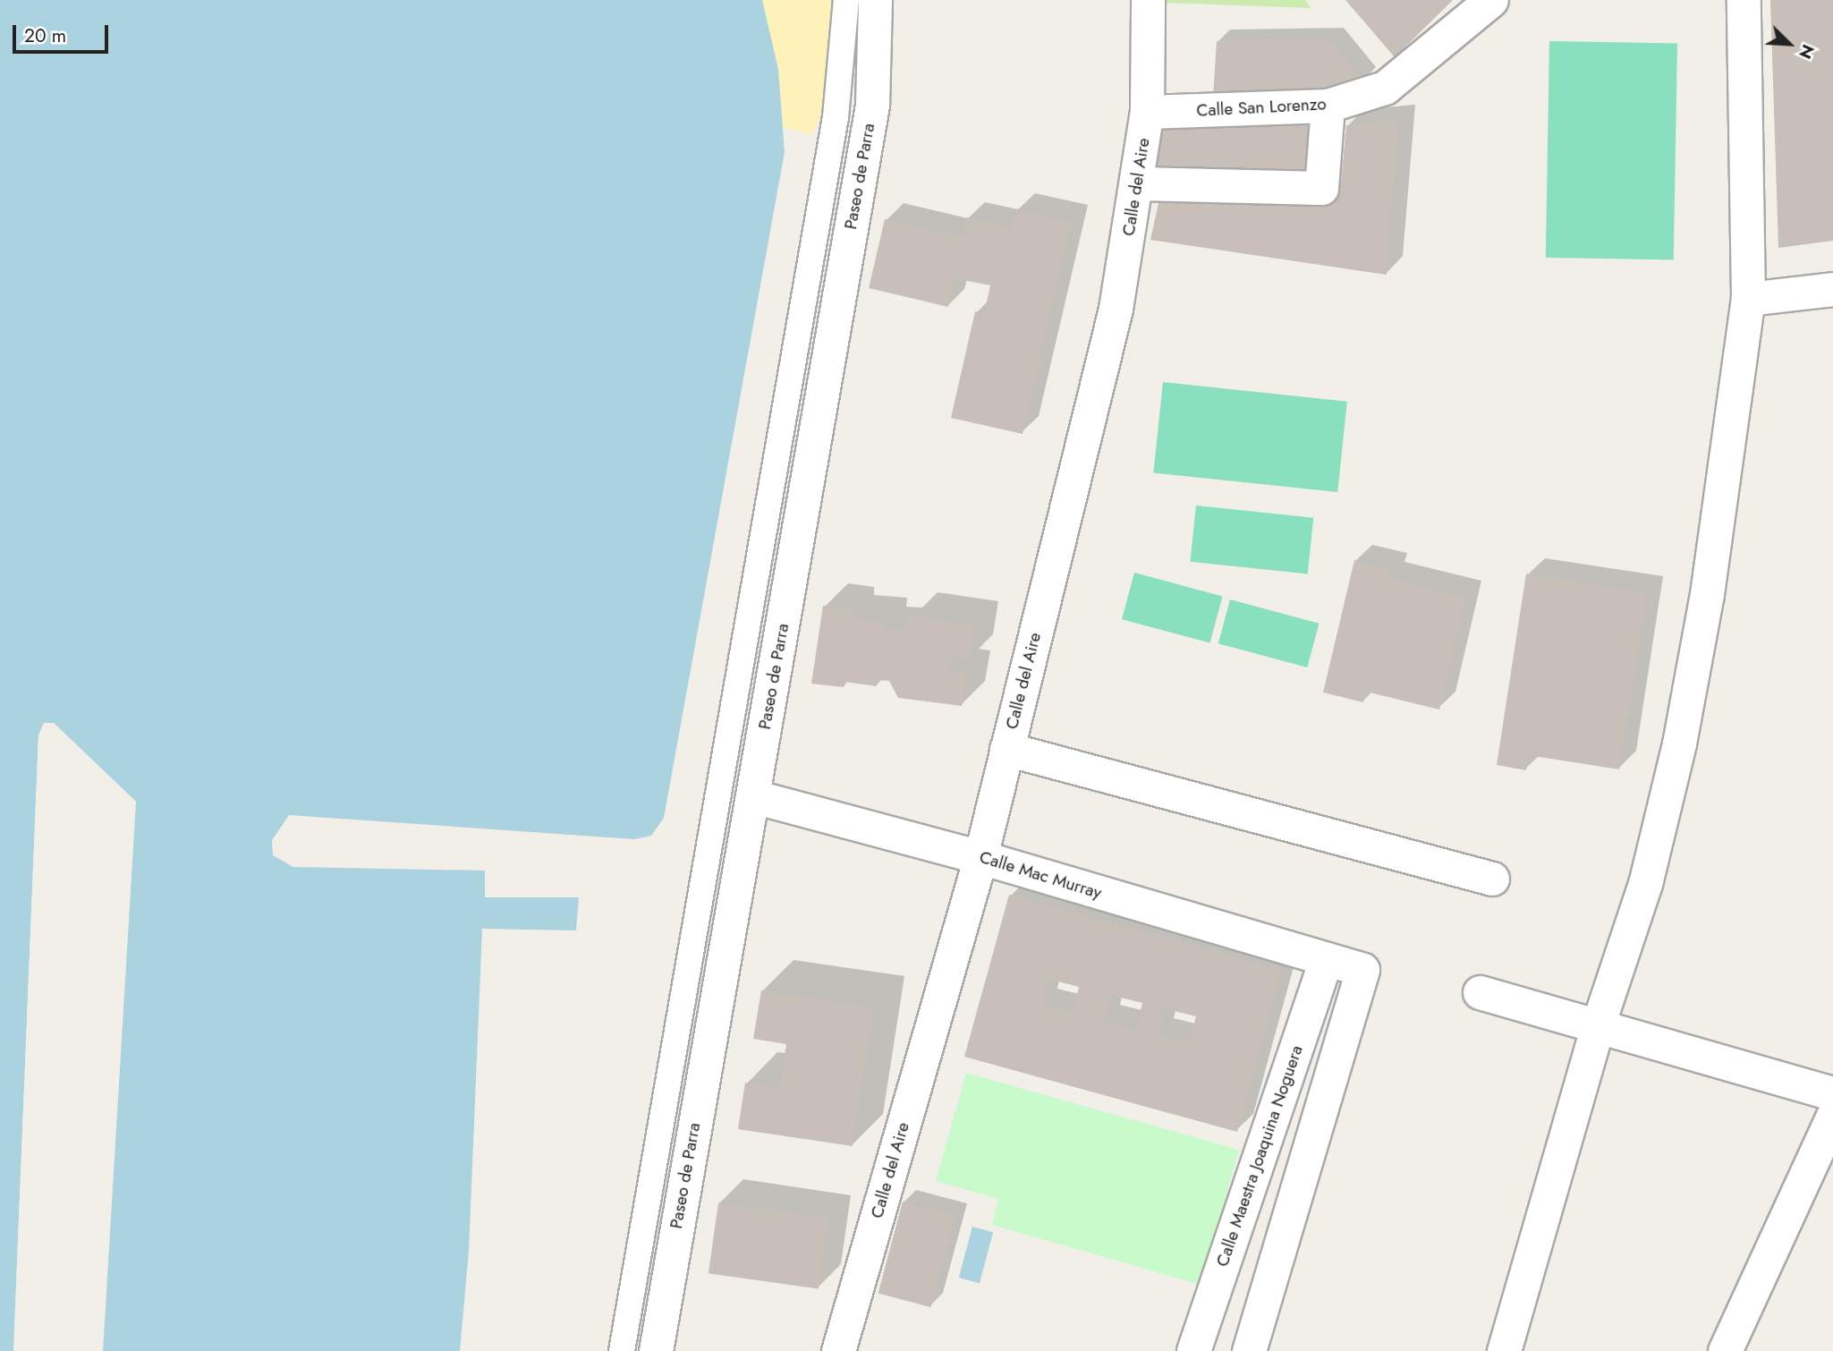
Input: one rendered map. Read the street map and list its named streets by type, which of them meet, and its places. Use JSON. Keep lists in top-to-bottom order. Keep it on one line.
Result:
{"streets":{"street":["Calle San Lorenzo","Paseo de Parra","Calle del Aire","Calle Mac Murray","Calle Maestra Joaquina Noguera"]},"crossings":[["Calle San Lorenzo","Calle del Aire"],["Paseo de Parra","Calle Mac Murray"],["Calle del Aire","Calle Mac Murray"],["Calle Mac Murray","Calle Maestra Joaquina Noguera"]],"scale_bar":"20 m","north":"bottom right"}
